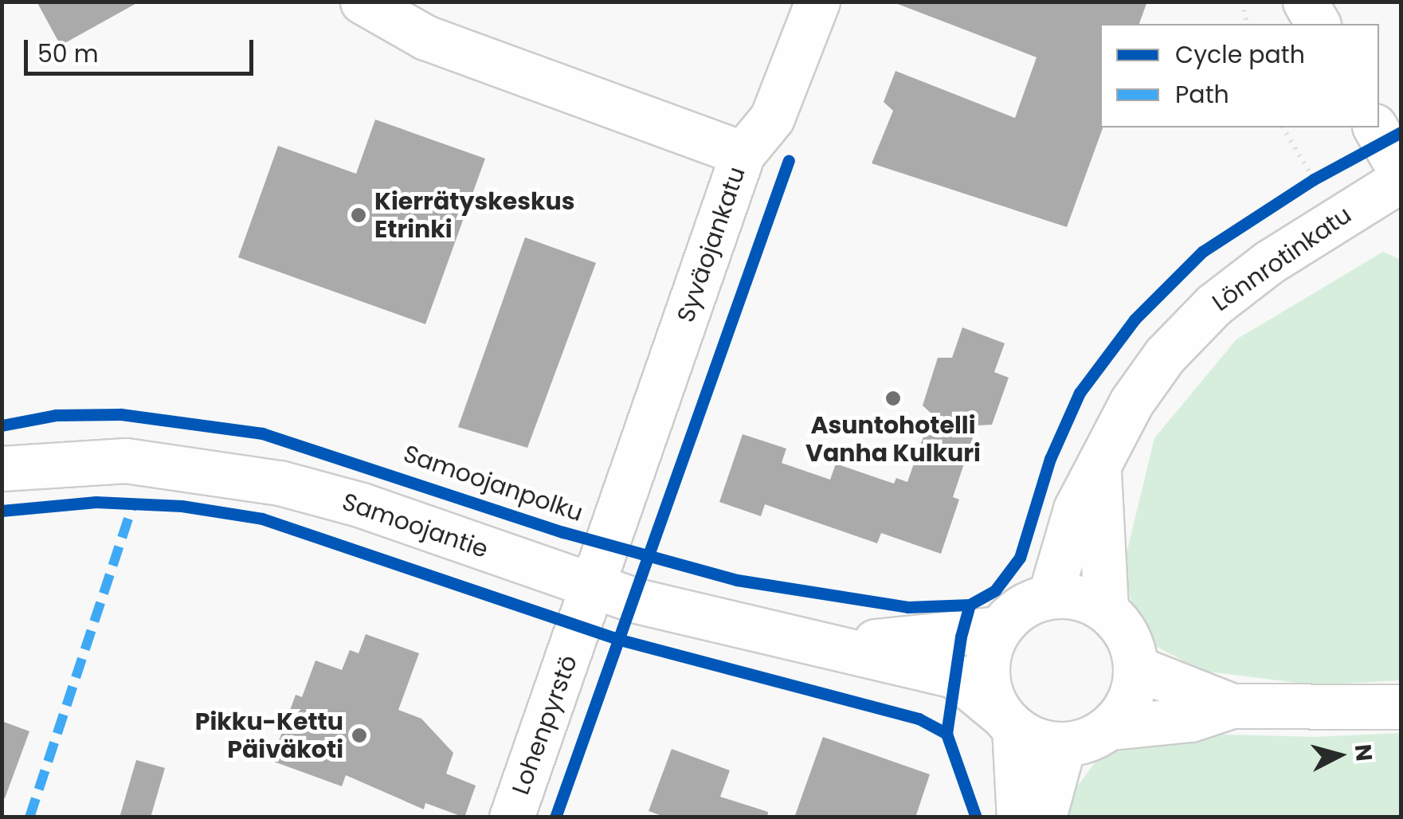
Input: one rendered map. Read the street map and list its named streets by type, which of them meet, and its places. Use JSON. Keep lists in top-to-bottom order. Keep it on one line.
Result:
{"streets":{"main road":["Syväojankatu","Lönnrotinkatu","Samoojantie","Lohenpyrstö"],"cycle path":["Samoojanpolku"]},"crossings":[["Syväojankatu","Samoojantie"],["Syväojankatu","Lohenpyrstö"],["Lönnrotinkatu","Samoojantie"],["Samoojantie","Lohenpyrstö"]],"places":["Kierrätyskeskus Etrinki","Asuntohotelli Vanha Kulkuri","Pikku-Kettu Päiväkoti"],"legend":["Cycle path","Path"],"scale_bar":"50 m","north":"right"}
